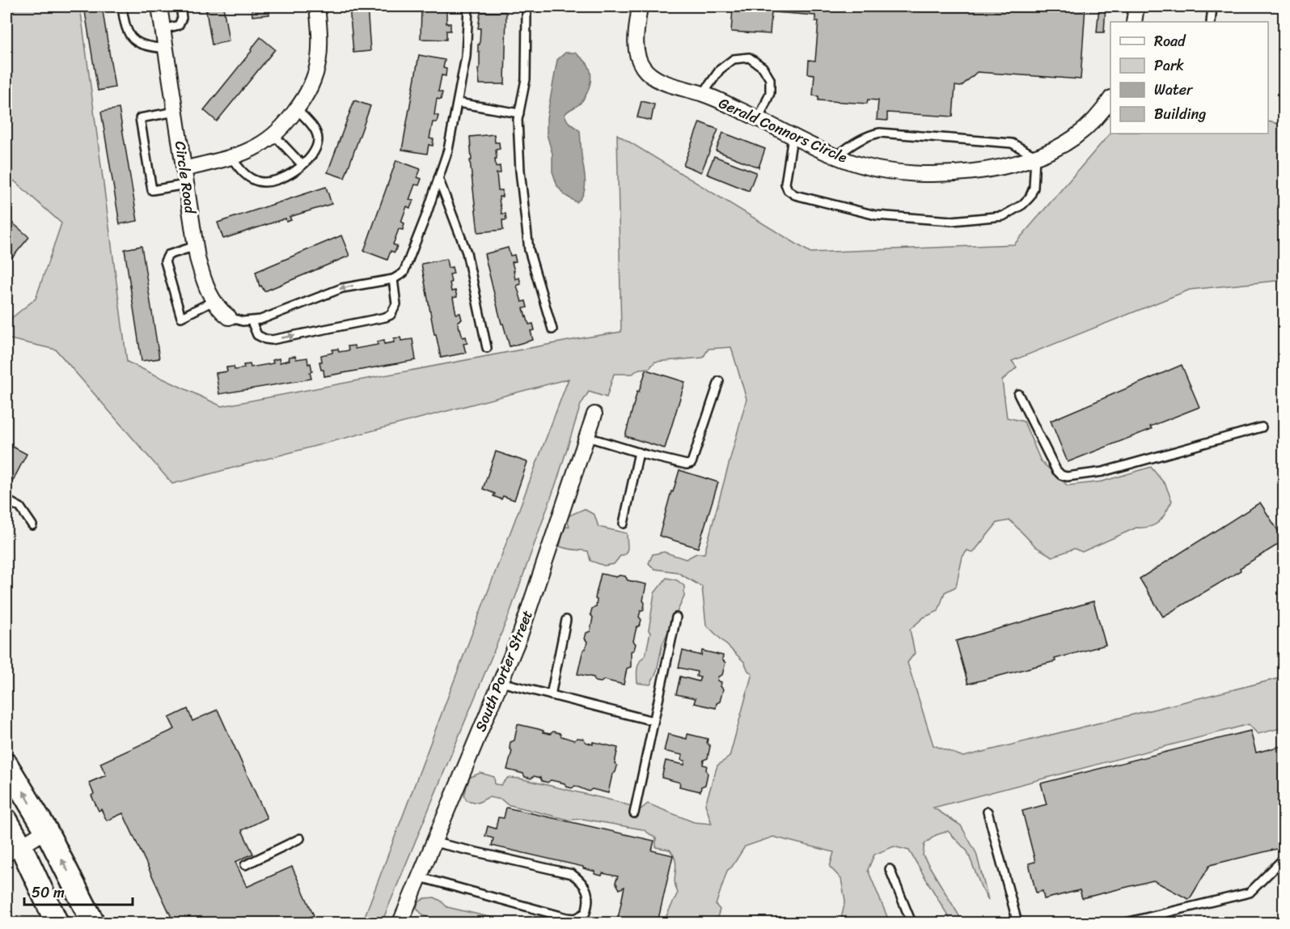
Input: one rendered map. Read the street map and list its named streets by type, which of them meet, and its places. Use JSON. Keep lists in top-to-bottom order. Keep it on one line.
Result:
{"streets":{"street":["Gerald Connors Circle","Circle Road","South Porter Street"]},"legend":["Road","Park","Water","Building"],"scale_bar":"50 m"}
